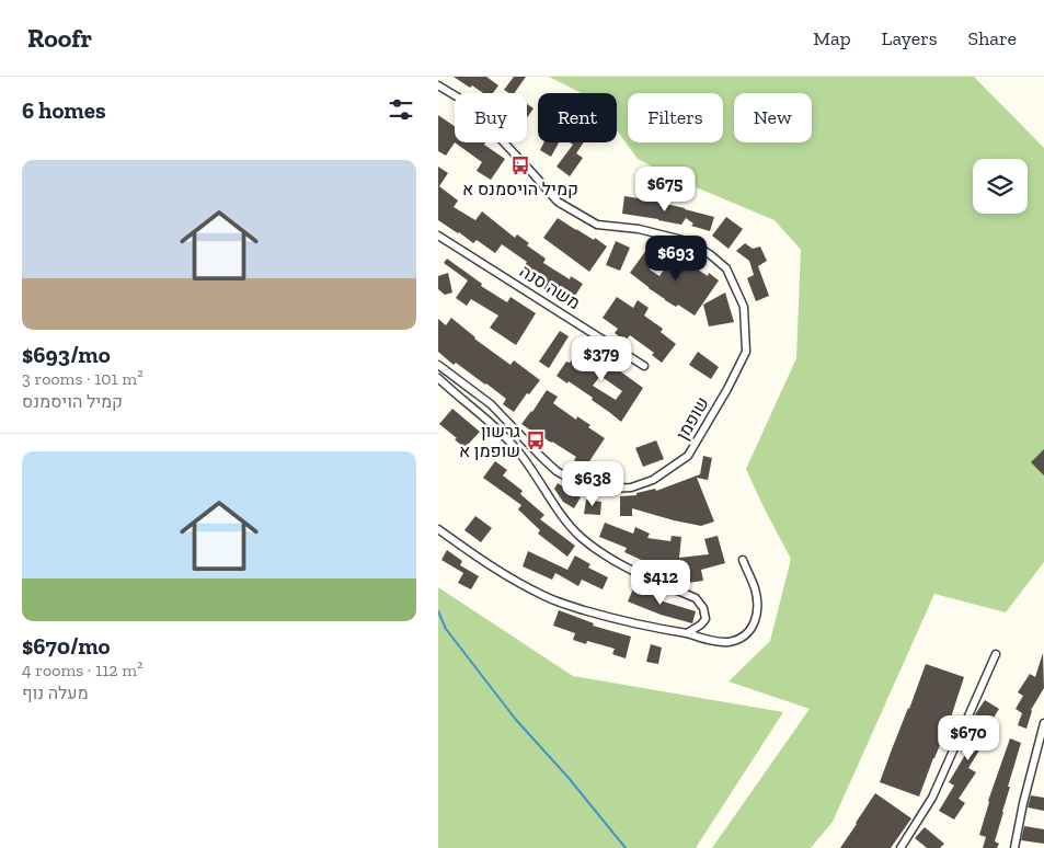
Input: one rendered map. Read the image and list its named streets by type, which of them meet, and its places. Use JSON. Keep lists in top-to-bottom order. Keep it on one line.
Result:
{"streets":{"street":["משה סנה","שופמן"]},"places":{"bus stop":["קמיל הויסמנס א","גרשון שופמן א"]},"page":{"header":"Roofr","nav":["Map","Layers","Share"],"heading":"6 homes","chip":["Buy","Rent","Filters","New"],"list":[{"name":"$693/mo","note":"3 rooms · 101 m² · קמיל הויסמנס"},{"name":"$670/mo","note":"4 rooms · 112 m² · מעלה נוף"}],"price":["$675","$693","$379","$638","$412","$670"]}}
